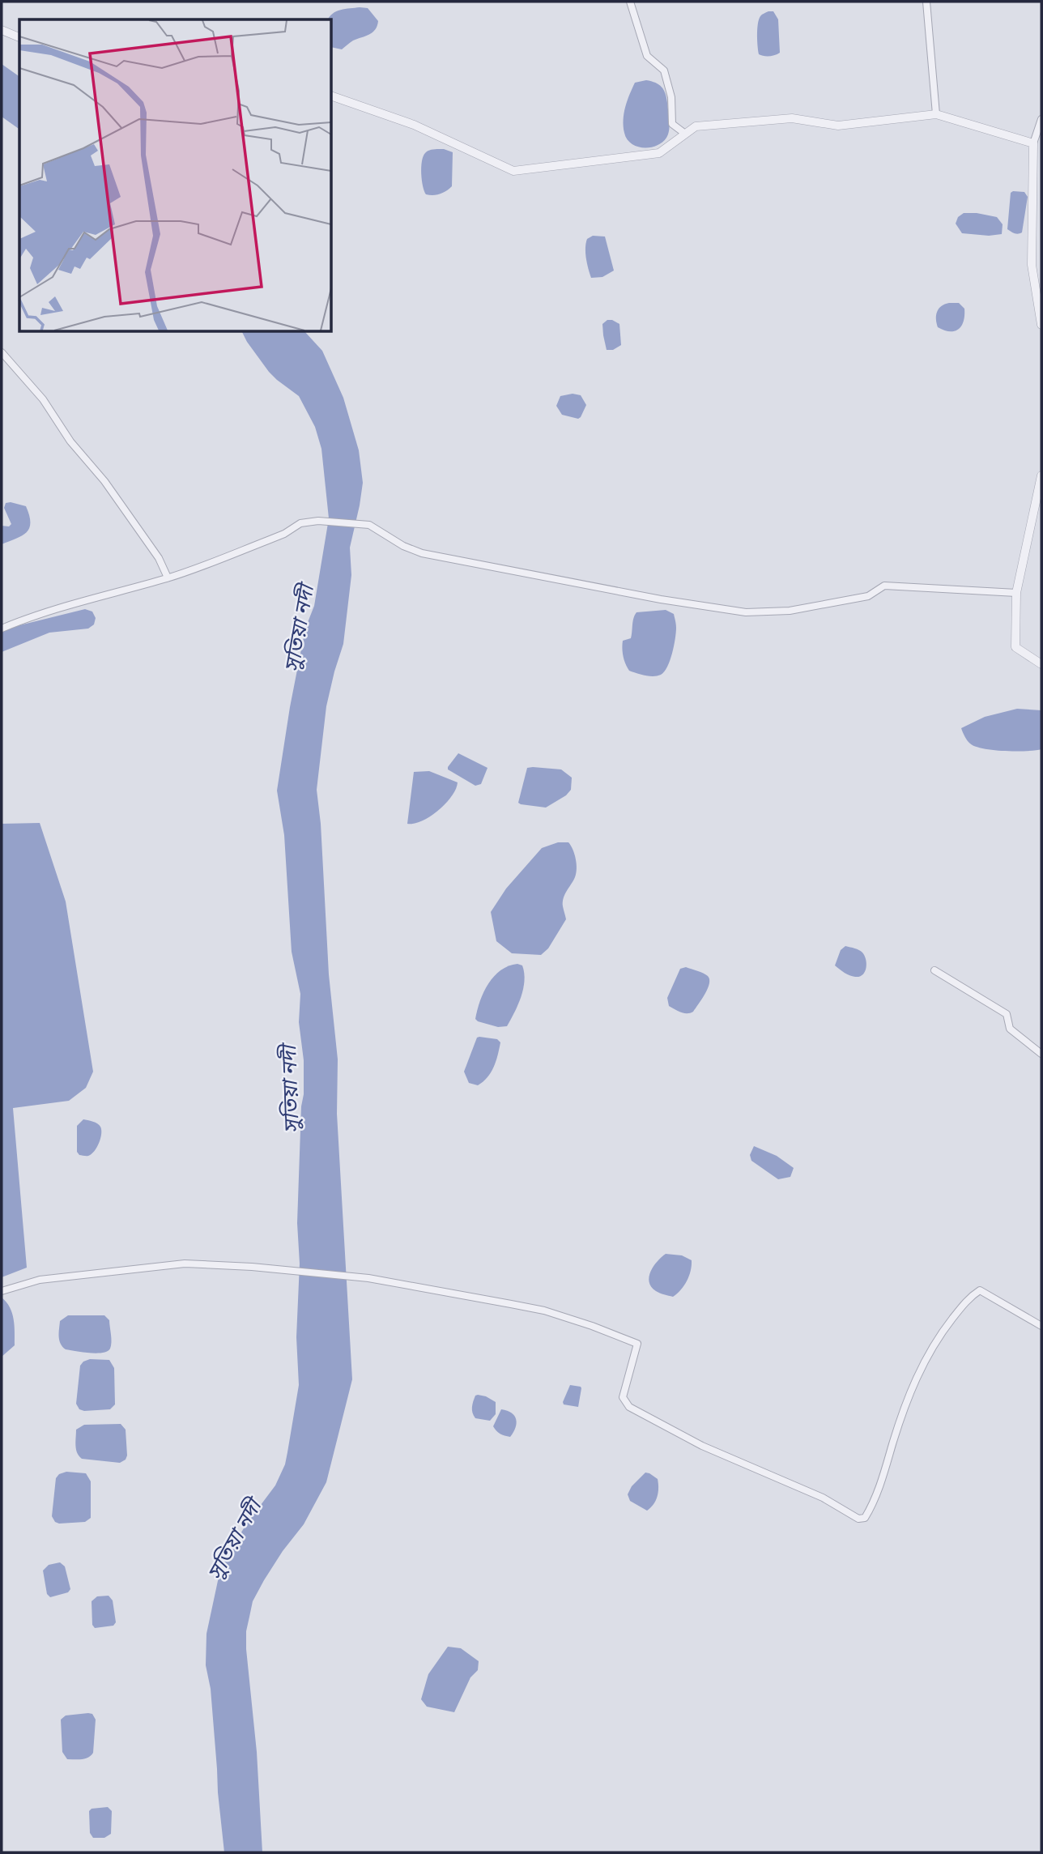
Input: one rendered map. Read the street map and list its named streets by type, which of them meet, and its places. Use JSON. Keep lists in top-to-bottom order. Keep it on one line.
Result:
{"water":["সুতিয়া নদী"]}
